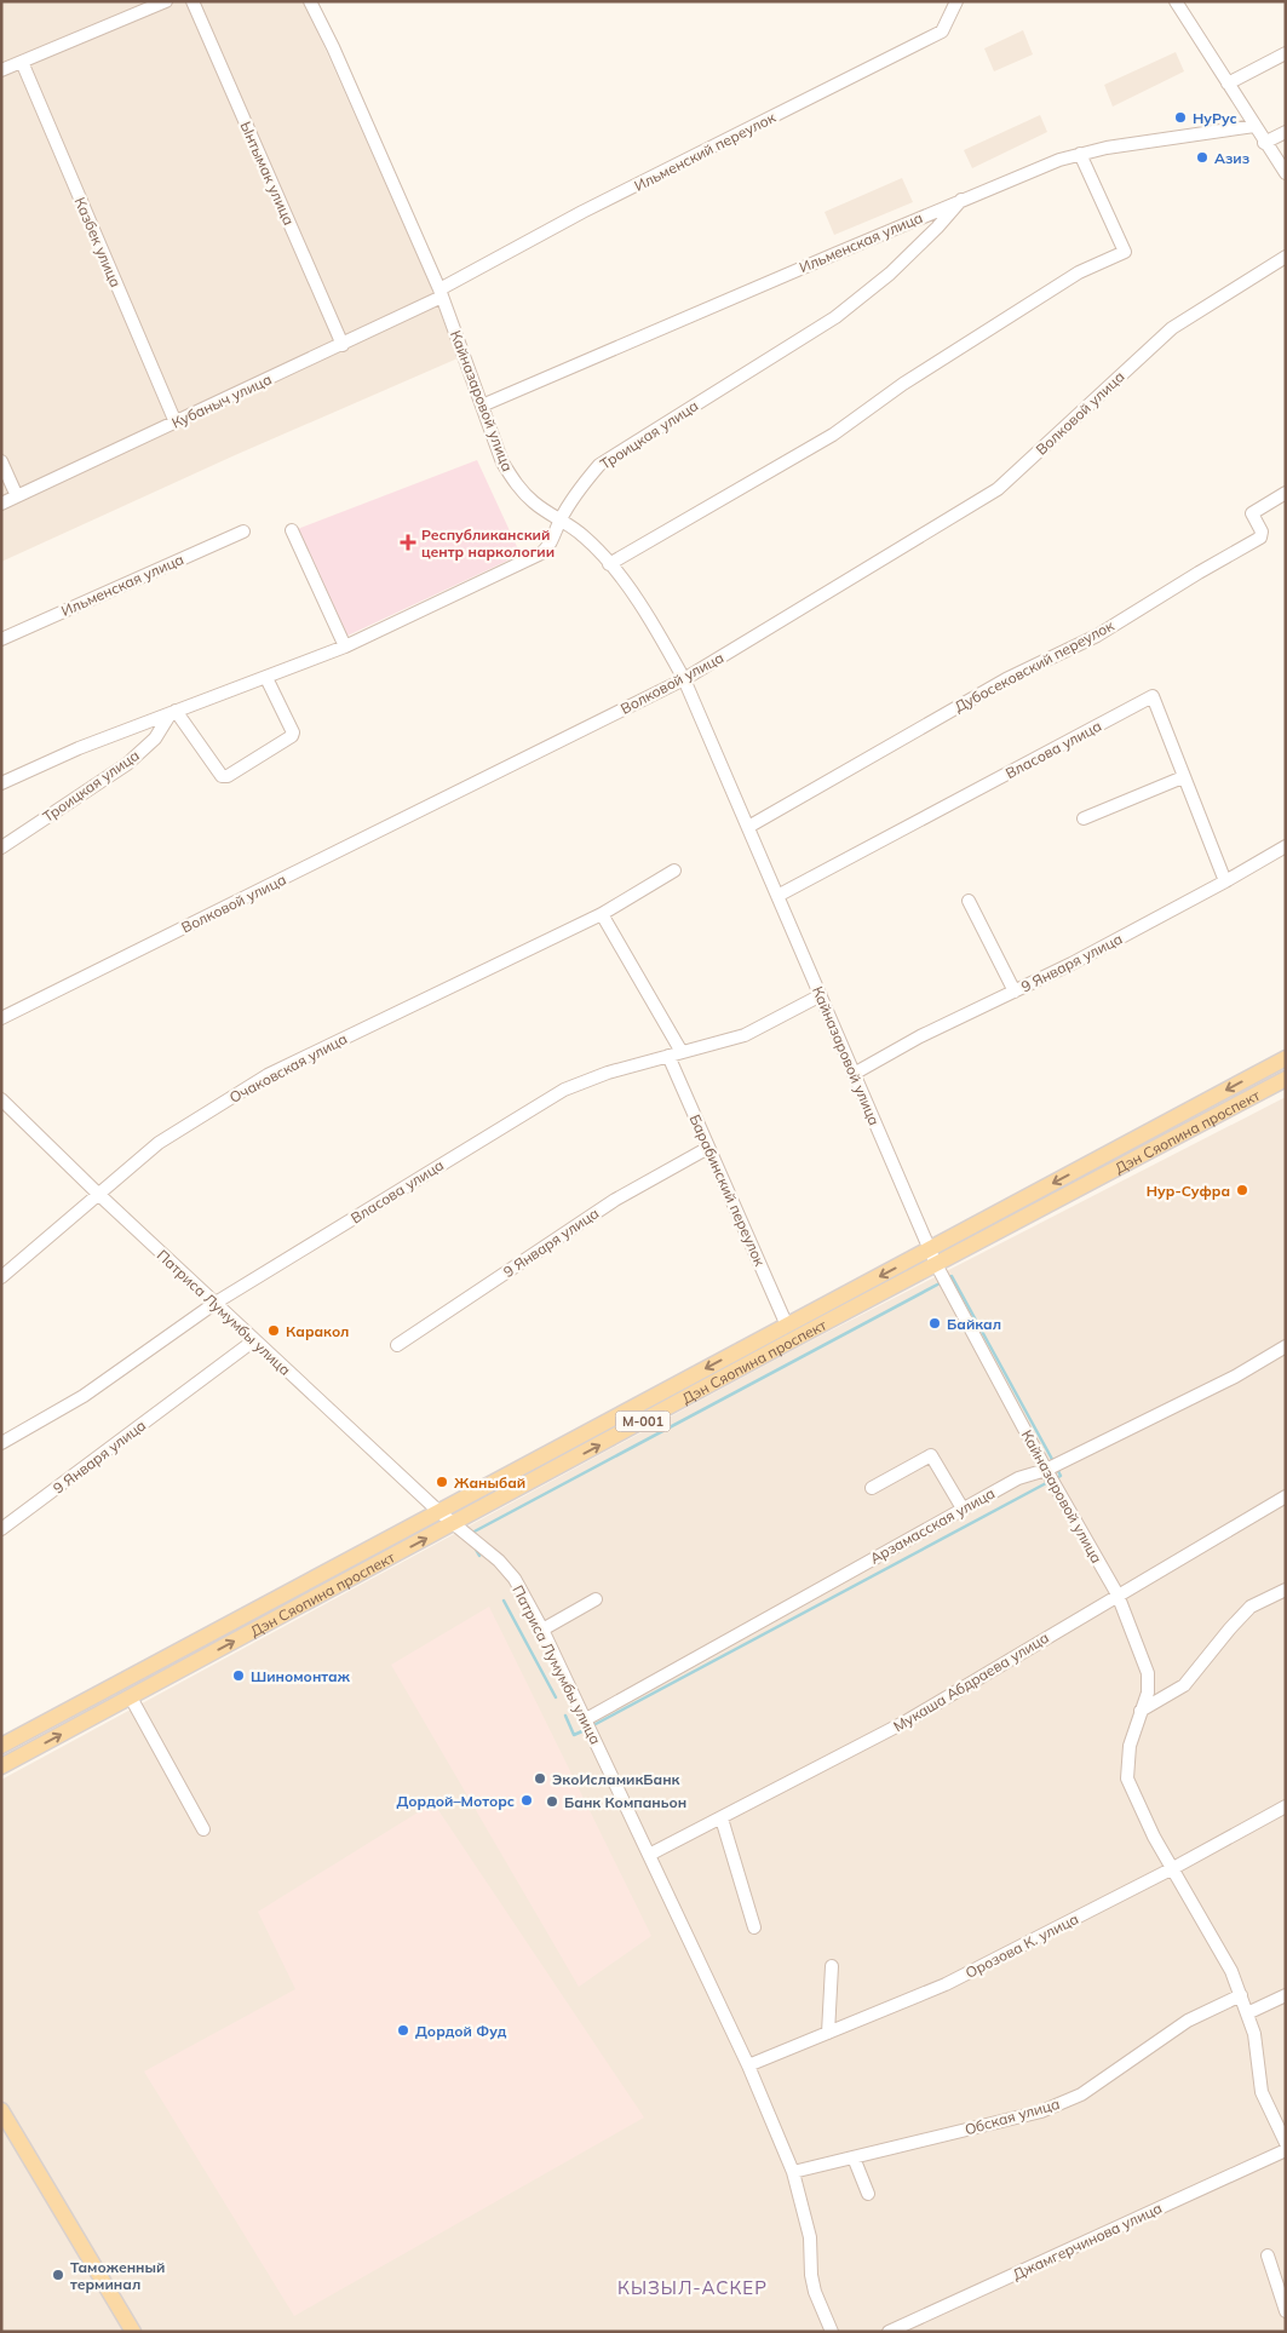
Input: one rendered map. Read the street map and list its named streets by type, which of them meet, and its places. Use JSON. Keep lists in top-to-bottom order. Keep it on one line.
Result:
{"streets":{"main road":["Дэн Сяопина проспект","M-001"],"street":["Ильменский переулок","Ынтымак улица","Казбек улица","Ильменская улица","Кубаныч улица","Кайназаровой улица","Волковой улица","Троицкая улица","Дубосековский переулок","Власова улица","9 Января улица","Очаковская улица","Барабинский переулок","Патриса Лумумбы улица","Арзамасская улица","Мукаша Абдраева улица","Орозова К. улица","Обская улица","Джамгерчинова улица"]},"crossings":[["Ильменский переулок","Кубаныч улица"],["Ильменский переулок","Кайназаровой улица"],["Ынтымак улица","Кубаныч улица"],["Казбек улица","Кубаныч улица"],["Ильменская улица","Кайназаровой улица"],["Ильменская улица","Троицкая улица"],["Кубаныч улица","Кайназаровой улица"],["Кайназаровой улица","Волковой улица"],["Кайназаровой улица","Троицкая улица"],["Кайназаровой улица","Дубосековский переулок"],["Кайназаровой улица","Власова улица"],["Кайназаровой улица","9 Января улица"],["Кайназаровой улица","Дэн Сяопина проспект"],["Кайназаровой улица","Арзамасская улица"],["Кайназаровой улица","Мукаша Абдраева улица"],["Кайназаровой улица","Орозова К. улица"],["Кайназаровой улица","Обская улица"],["Власова улица","9 Января улица"],["Власова улица","Барабинский переулок"],["Власова улица","Патриса Лумумбы улица"],["9 Января улица","Барабинский переулок"],["9 Января улица","Патриса Лумумбы улица"],["Очаковская улица","Патриса Лумумбы улица"],["Дэн Сяопина проспект","Барабинский переулок"],["Дэн Сяопина проспект","Патриса Лумумбы улица"],["Патриса Лумумбы улица","Арзамасская улица"],["Патриса Лумумбы улица","Мукаша Абдраева улица"],["Патриса Лумумбы улица","Орозова К. улица"],["Патриса Лумумбы улица","Обская улица"]],"districts":["КЫЗЫЛ-АСКЕР"],"places":{"other":["НуРус","Азиз","Нур-Суфра","Байкал","Каракол","Жаныбай","Шиномонтаж","ЭкоИсламикБанк","Дордой–Моторс","Банк Компаньон","Дордой Фуд","Таможенный терминал"],"health":["Республиканский центр наркологии"]}}
